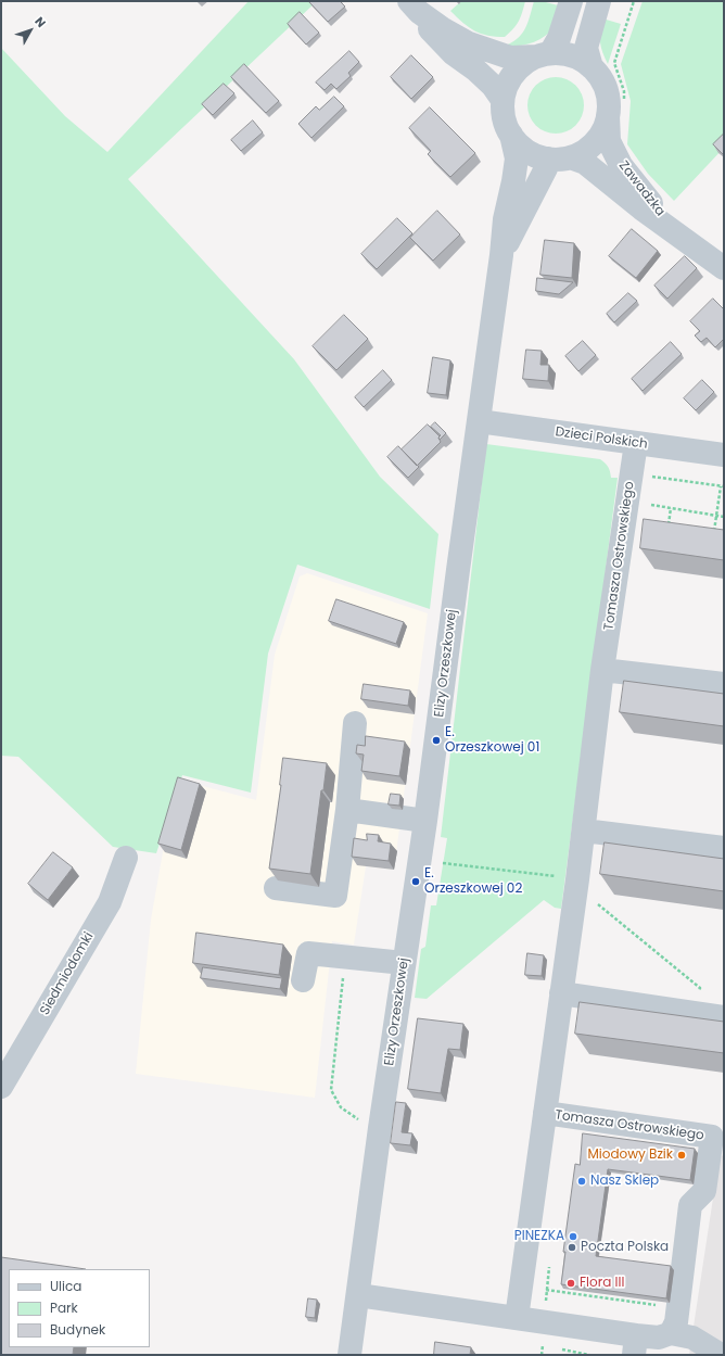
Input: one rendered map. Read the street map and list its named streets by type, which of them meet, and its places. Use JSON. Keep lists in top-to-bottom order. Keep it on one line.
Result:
{"streets":{"street":["Zawadzka","Dzieci Polskich","Tomasza Ostrowskiego","Elizy Orzeszkowej","Siedmiodomki"]},"crossings":[["Zawadzka","Elizy Orzeszkowej"],["Dzieci Polskich","Tomasza Ostrowskiego"],["Dzieci Polskich","Elizy Orzeszkowej"]],"places":["E. Orzeszkowej 01","E. Orzeszkowej 02","Miodowy Bzik","Nasz Sklep","PINEZKA","Poczta Polska","Flora III"],"legend":["Ulica","Park","Budynek"],"north":"top right"}
